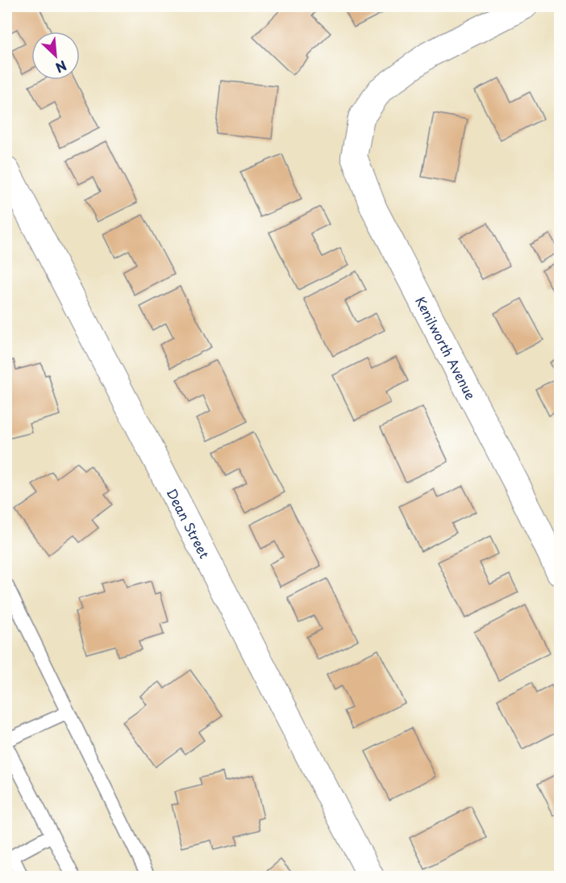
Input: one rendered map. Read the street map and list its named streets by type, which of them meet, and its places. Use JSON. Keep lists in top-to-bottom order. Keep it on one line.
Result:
{"streets":{"street":["Kenilworth Avenue","Dean Street"]},"north":"bottom right"}
